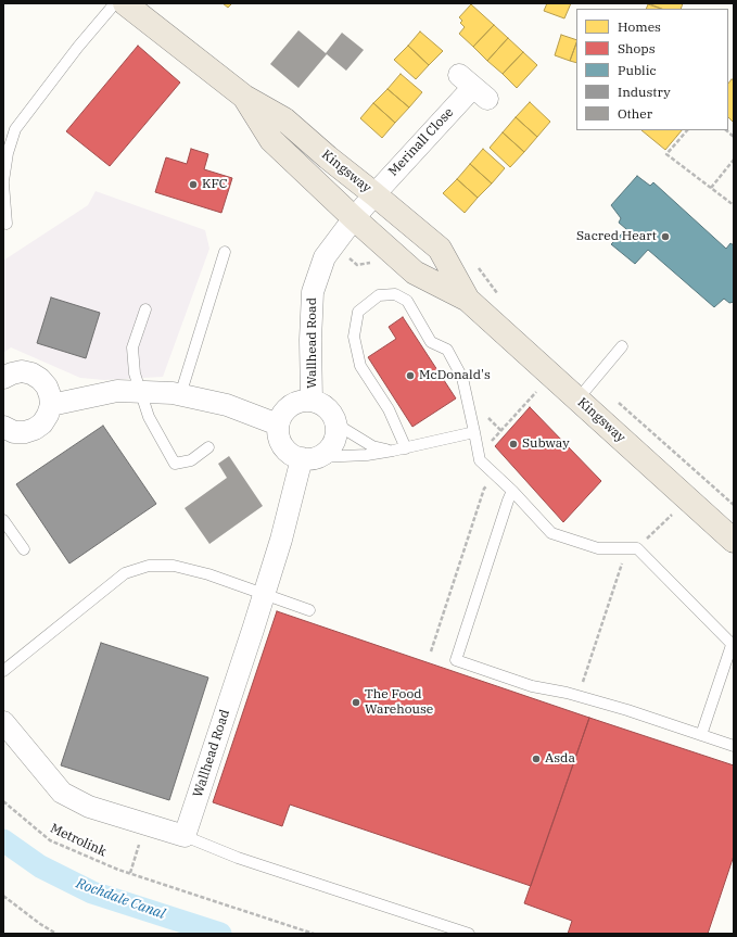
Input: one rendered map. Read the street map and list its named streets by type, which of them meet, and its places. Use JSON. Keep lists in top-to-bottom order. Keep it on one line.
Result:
{"streets":{"main road":["Kingsway"],"street":["Merinall Close","Wallhead Road"],"path":["Metrolink"]},"crossings":[["Merinall Close","Kingsway"],["Merinall Close","Wallhead Road"],["Kingsway","Wallhead Road"]],"water":["Rochdale Canal"],"places":["KFC","Sacred Heart","McDonald's","Subway","The Food Warehouse","Asda"],"legend":["Homes","Shops","Public","Industry","Other"]}
